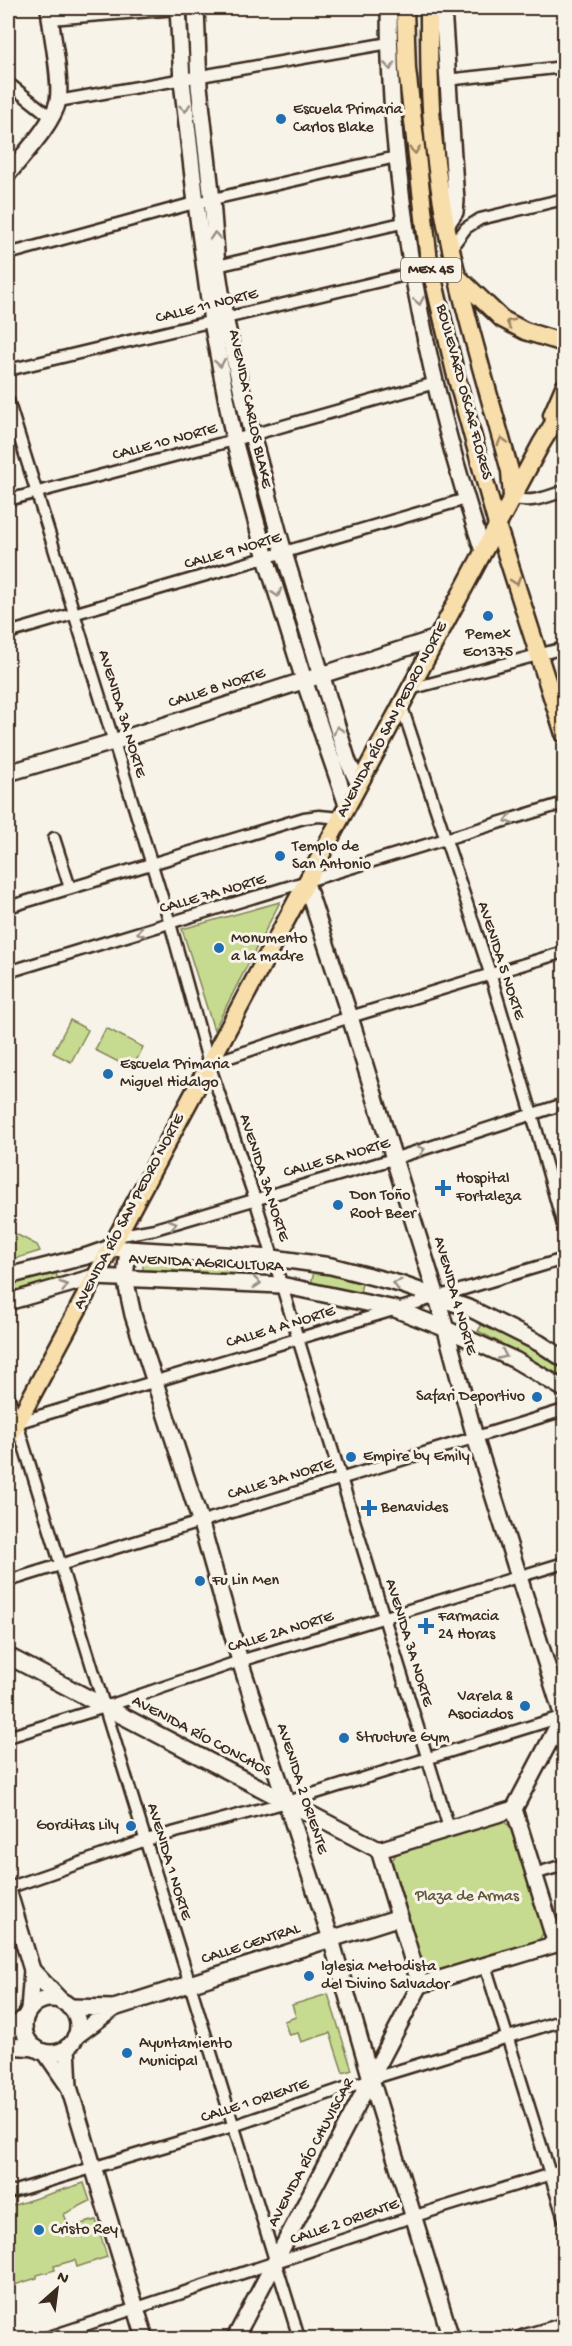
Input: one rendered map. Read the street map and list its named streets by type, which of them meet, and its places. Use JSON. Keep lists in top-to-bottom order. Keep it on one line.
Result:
{"streets":{"main road":["MEX 45","BOULEVARD OSCAR FLORES","AVENIDA CARLOS BLAKE","CALLE 8 NORTE","AVENIDA RÍO SAN PEDRO NORTE","AVENIDA AGRICULTURA","AVENIDA 4 NORTE","AVENIDA RÍO CONCHOS","AVENIDA 2 ORIENTE","CALLE CENTRAL","AVENIDA RÍO CHUVISCAR"],"street":["CALLE 11 NORTE","CALLE 10 NORTE","CALLE 9 NORTE","AVENIDA 3A NORTE","CALLE 7A NORTE","AVENIDA 5 NORTE","CALLE 5A NORTE","CALLE 4 A NORTE","CALLE 3A NORTE","CALLE 2A NORTE","AVENIDA 1 NORTE","CALLE 1 ORIENTE","CALLE 2 ORIENTE"]},"crossings":[["MEX 45","BOULEVARD OSCAR FLORES"],["MEX 45","AVENIDA RÍO SAN PEDRO NORTE"],["CALLE 11 NORTE","AVENIDA CARLOS BLAKE"],["BOULEVARD OSCAR FLORES","AVENIDA RÍO SAN PEDRO NORTE"],["AVENIDA CARLOS BLAKE","CALLE 10 NORTE"],["AVENIDA CARLOS BLAKE","CALLE 9 NORTE"],["AVENIDA CARLOS BLAKE","CALLE 8 NORTE"],["AVENIDA CARLOS BLAKE","AVENIDA RÍO SAN PEDRO NORTE"],["CALLE 10 NORTE","AVENIDA 3A NORTE"],["CALLE 9 NORTE","AVENIDA 3A NORTE"],["CALLE 8 NORTE","AVENIDA 3A NORTE"],["CALLE 8 NORTE","AVENIDA RÍO SAN PEDRO NORTE"],["AVENIDA 3A NORTE","AVENIDA RÍO SAN PEDRO NORTE"],["AVENIDA 3A NORTE","CALLE 7A NORTE"],["AVENIDA 3A NORTE","CALLE 5A NORTE"],["AVENIDA 3A NORTE","AVENIDA AGRICULTURA"],["AVENIDA 3A NORTE","CALLE 4 A NORTE"],["AVENIDA 3A NORTE","CALLE 3A NORTE"],["AVENIDA 3A NORTE","CALLE 2A NORTE"],["AVENIDA RÍO SAN PEDRO NORTE","CALLE 7A NORTE"],["AVENIDA RÍO SAN PEDRO NORTE","AVENIDA 5 NORTE"],["AVENIDA RÍO SAN PEDRO NORTE","CALLE 5A NORTE"],["AVENIDA RÍO SAN PEDRO NORTE","AVENIDA AGRICULTURA"],["AVENIDA RÍO SAN PEDRO NORTE","AVENIDA 4 NORTE"],["AVENIDA RÍO SAN PEDRO NORTE","CALLE 4 A NORTE"],["AVENIDA RÍO SAN PEDRO NORTE","AVENIDA 1 NORTE"],["CALLE 7A NORTE","AVENIDA 5 NORTE"],["CALLE 7A NORTE","AVENIDA 4 NORTE"],["AVENIDA 5 NORTE","CALLE 5A NORTE"],["CALLE 5A NORTE","AVENIDA AGRICULTURA"],["CALLE 5A NORTE","AVENIDA 4 NORTE"],["AVENIDA AGRICULTURA","AVENIDA 4 NORTE"],["AVENIDA AGRICULTURA","CALLE 4 A NORTE"],["AVENIDA AGRICULTURA","AVENIDA 2 ORIENTE"],["AVENIDA 4 NORTE","CALLE 4 A NORTE"],["AVENIDA 4 NORTE","CALLE 3A NORTE"],["AVENIDA 4 NORTE","CALLE 2A NORTE"],["CALLE 4 A NORTE","AVENIDA 2 ORIENTE"],["CALLE 4 A NORTE","AVENIDA 1 NORTE"],["CALLE 3A NORTE","AVENIDA 2 ORIENTE"],["CALLE 3A NORTE","AVENIDA 1 NORTE"],["CALLE 2A NORTE","AVENIDA RÍO CONCHOS"],["CALLE 2A NORTE","AVENIDA 2 ORIENTE"],["CALLE 2A NORTE","AVENIDA 1 NORTE"],["AVENIDA RÍO CONCHOS","AVENIDA 2 ORIENTE"],["AVENIDA RÍO CONCHOS","AVENIDA 1 NORTE"],["AVENIDA 2 ORIENTE","CALLE CENTRAL"],["AVENIDA 2 ORIENTE","CALLE 1 ORIENTE"],["AVENIDA 2 ORIENTE","AVENIDA RÍO CHUVISCAR"],["AVENIDA 2 ORIENTE","CALLE 2 ORIENTE"],["AVENIDA 1 NORTE","CALLE CENTRAL"],["AVENIDA 1 NORTE","CALLE 1 ORIENTE"],["AVENIDA 1 NORTE","AVENIDA RÍO CHUVISCAR"],["AVENIDA 1 NORTE","CALLE 2 ORIENTE"],["CALLE 1 ORIENTE","AVENIDA RÍO CHUVISCAR"],["AVENIDA RÍO CHUVISCAR","CALLE 2 ORIENTE"]],"one_way":["CALLE 5A NORTE"],"parks":["Plaza de Armas"],"places":{"other":["Escuela Primaria Carlos Blake","Pemex E01375","Templo de San Antonio","Monumento a la madre","Escuela Primaria Miguel Hidalgo","Don Toño Root Beer","Safari Deportivo","Empire by Emily","Fu Lin Men","Varela & Asociados","Structure Gym","Gorditas Lily","Iglesia Metodista del Divino Salvador","Ayuntamiento Municipal","Cristo Rey"],"health":["Hospital Fortaleza","Benavides","Farmacia 24 Horas"]},"north":"top right"}
